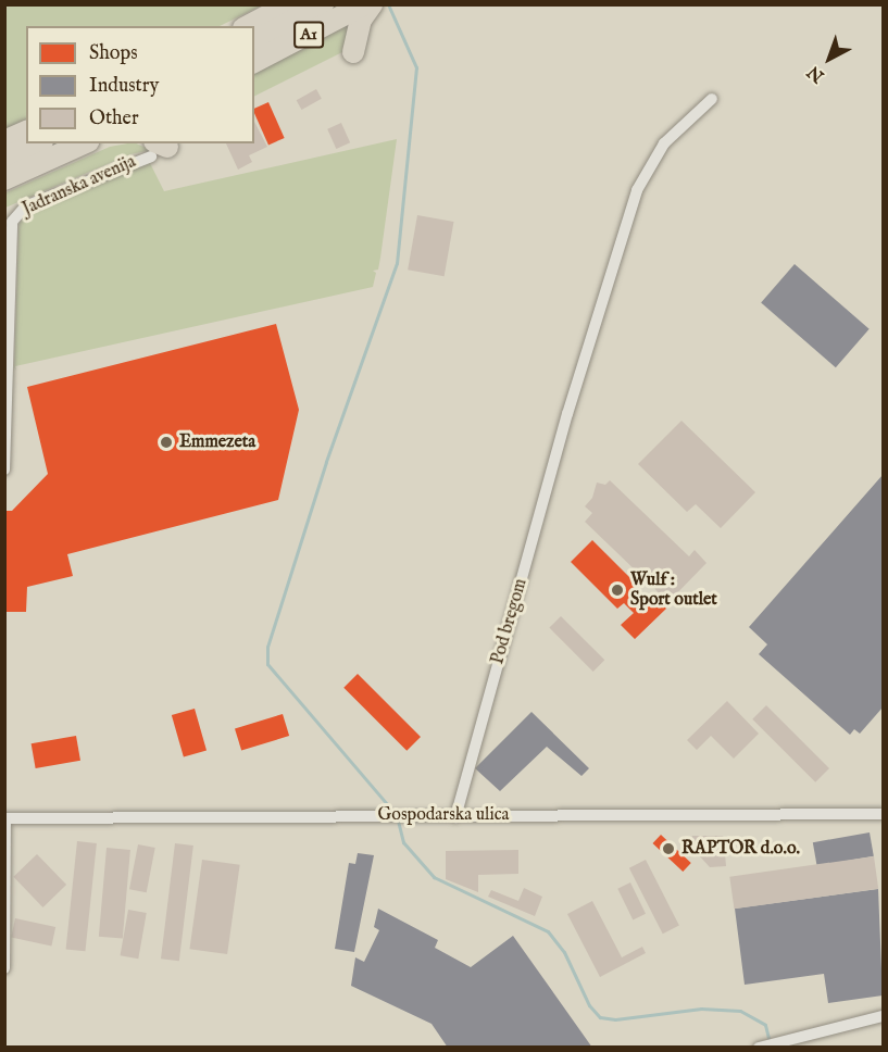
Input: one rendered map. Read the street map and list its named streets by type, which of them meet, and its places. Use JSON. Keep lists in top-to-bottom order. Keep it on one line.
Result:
{"streets":{"highway":["A1"],"street":["Jadranska avenija","Pod bregom","Gospodarska ulica"]},"crossings":[["Pod bregom","Gospodarska ulica"]],"places":["Emmezeta","Wulf : Sport outlet","RAPTOR d.o.o."],"legend":["Shops","Industry","Other"],"north":"bottom left"}
